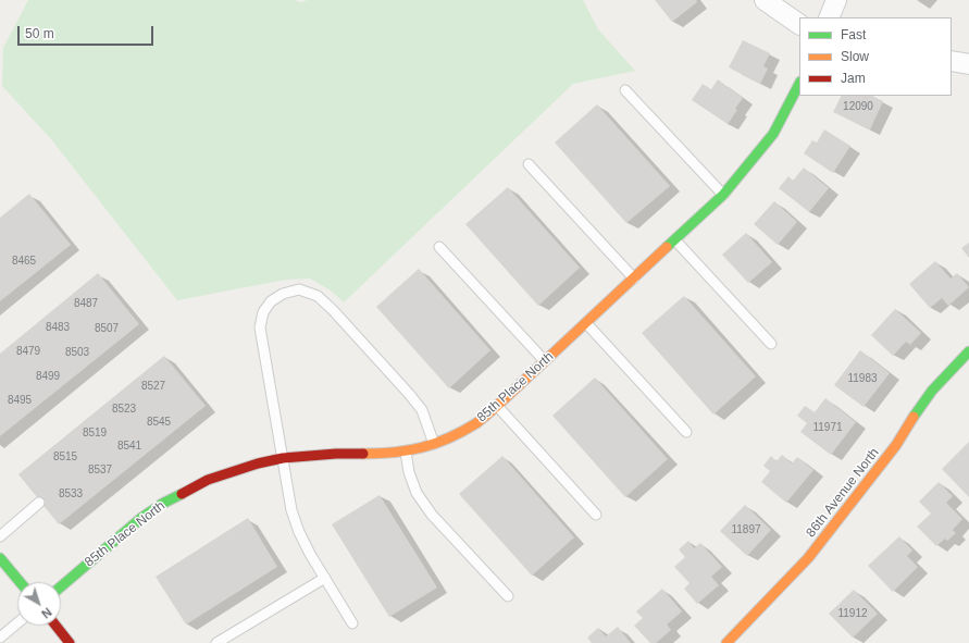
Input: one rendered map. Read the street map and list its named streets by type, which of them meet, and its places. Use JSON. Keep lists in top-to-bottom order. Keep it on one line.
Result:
{"streets":{"street":["85th Place North","86th Avenue North"]},"house_numbers":["12090","8465","8487","8483","8507","8479","8503","8499","11983","8527","8495","8523","8545","11971","8519","8541","8515","8537","8533","11897","11912"],"legend":["Fast","Slow","Jam"],"scale_bar":"50 m","north":"bottom right"}
